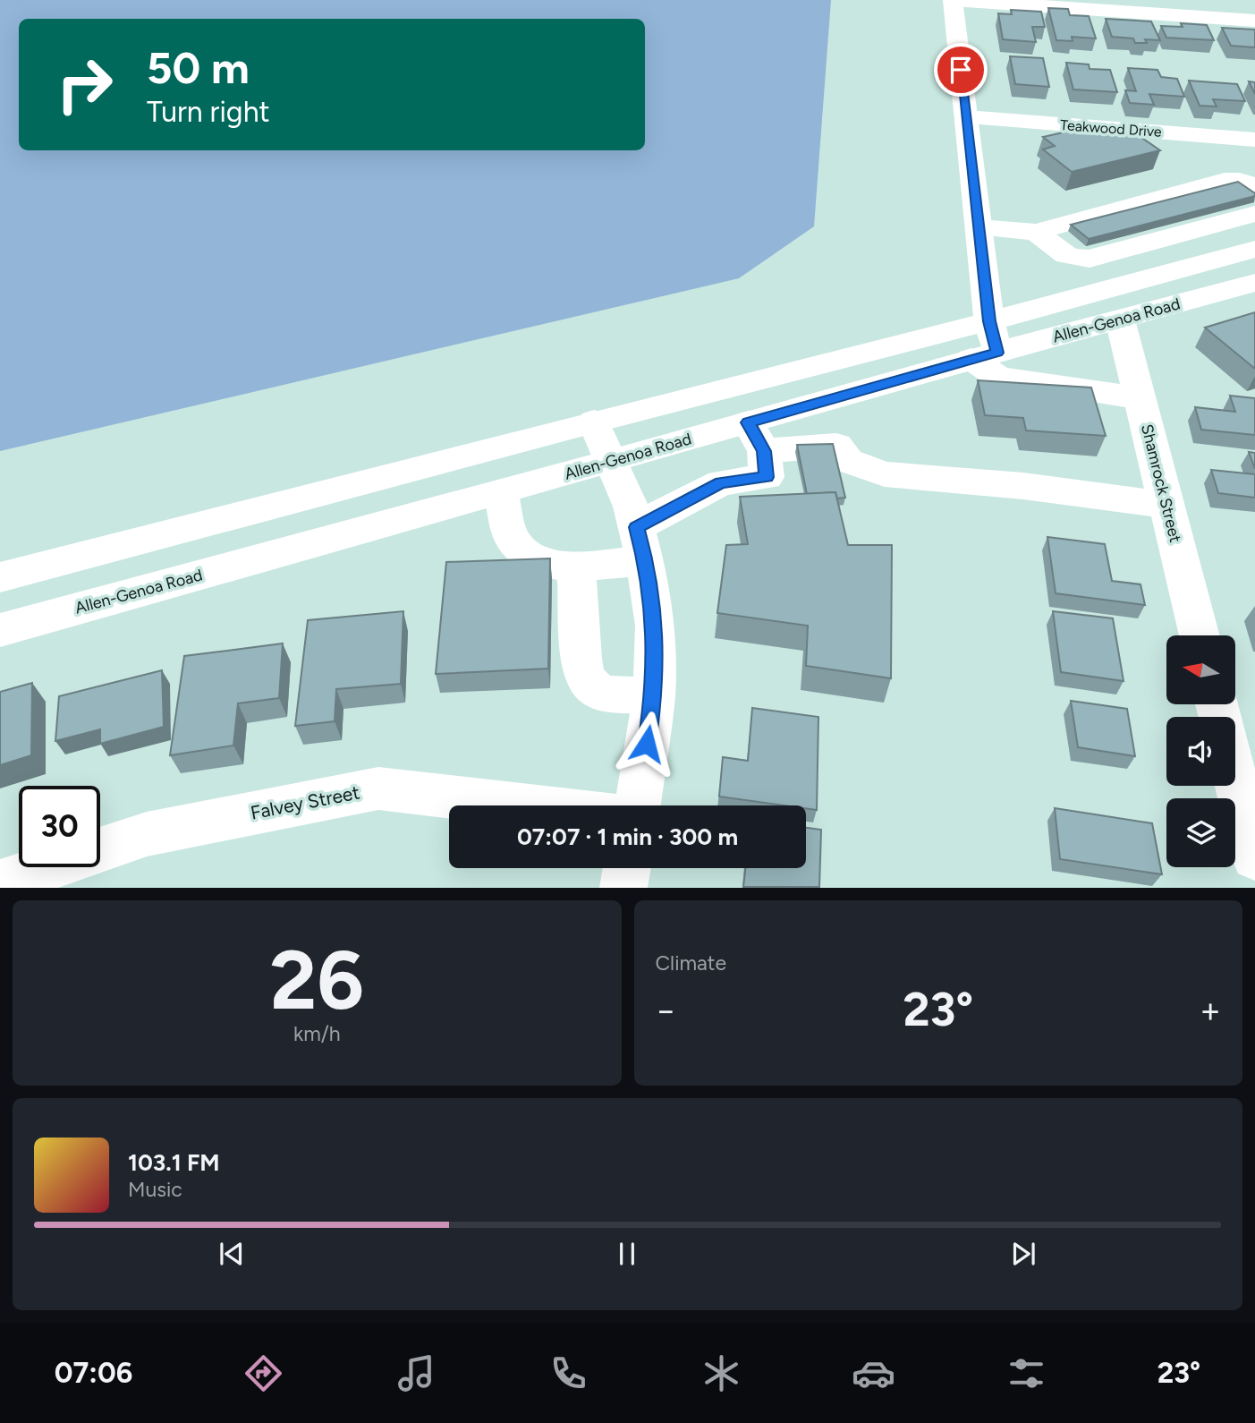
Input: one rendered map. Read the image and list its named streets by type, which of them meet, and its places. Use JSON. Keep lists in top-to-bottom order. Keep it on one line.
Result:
{"streets":{"main road":["Teakwood Drive","Allen-Genoa Road","Shamrock Street","Falvey Street"]},"crossings":[["Allen-Genoa Road","Shamrock Street"]],"north":"left","page":{"turn":["50 m","Turn right"],"limit":"30","trip":"07:07 · 1 min · 300 m","tile":[["26","km/h"],"Climate"],"heat":["−","23°","+"],"song":["103.1 FM","Music"],"tabs":["07:06","23°"]}}
